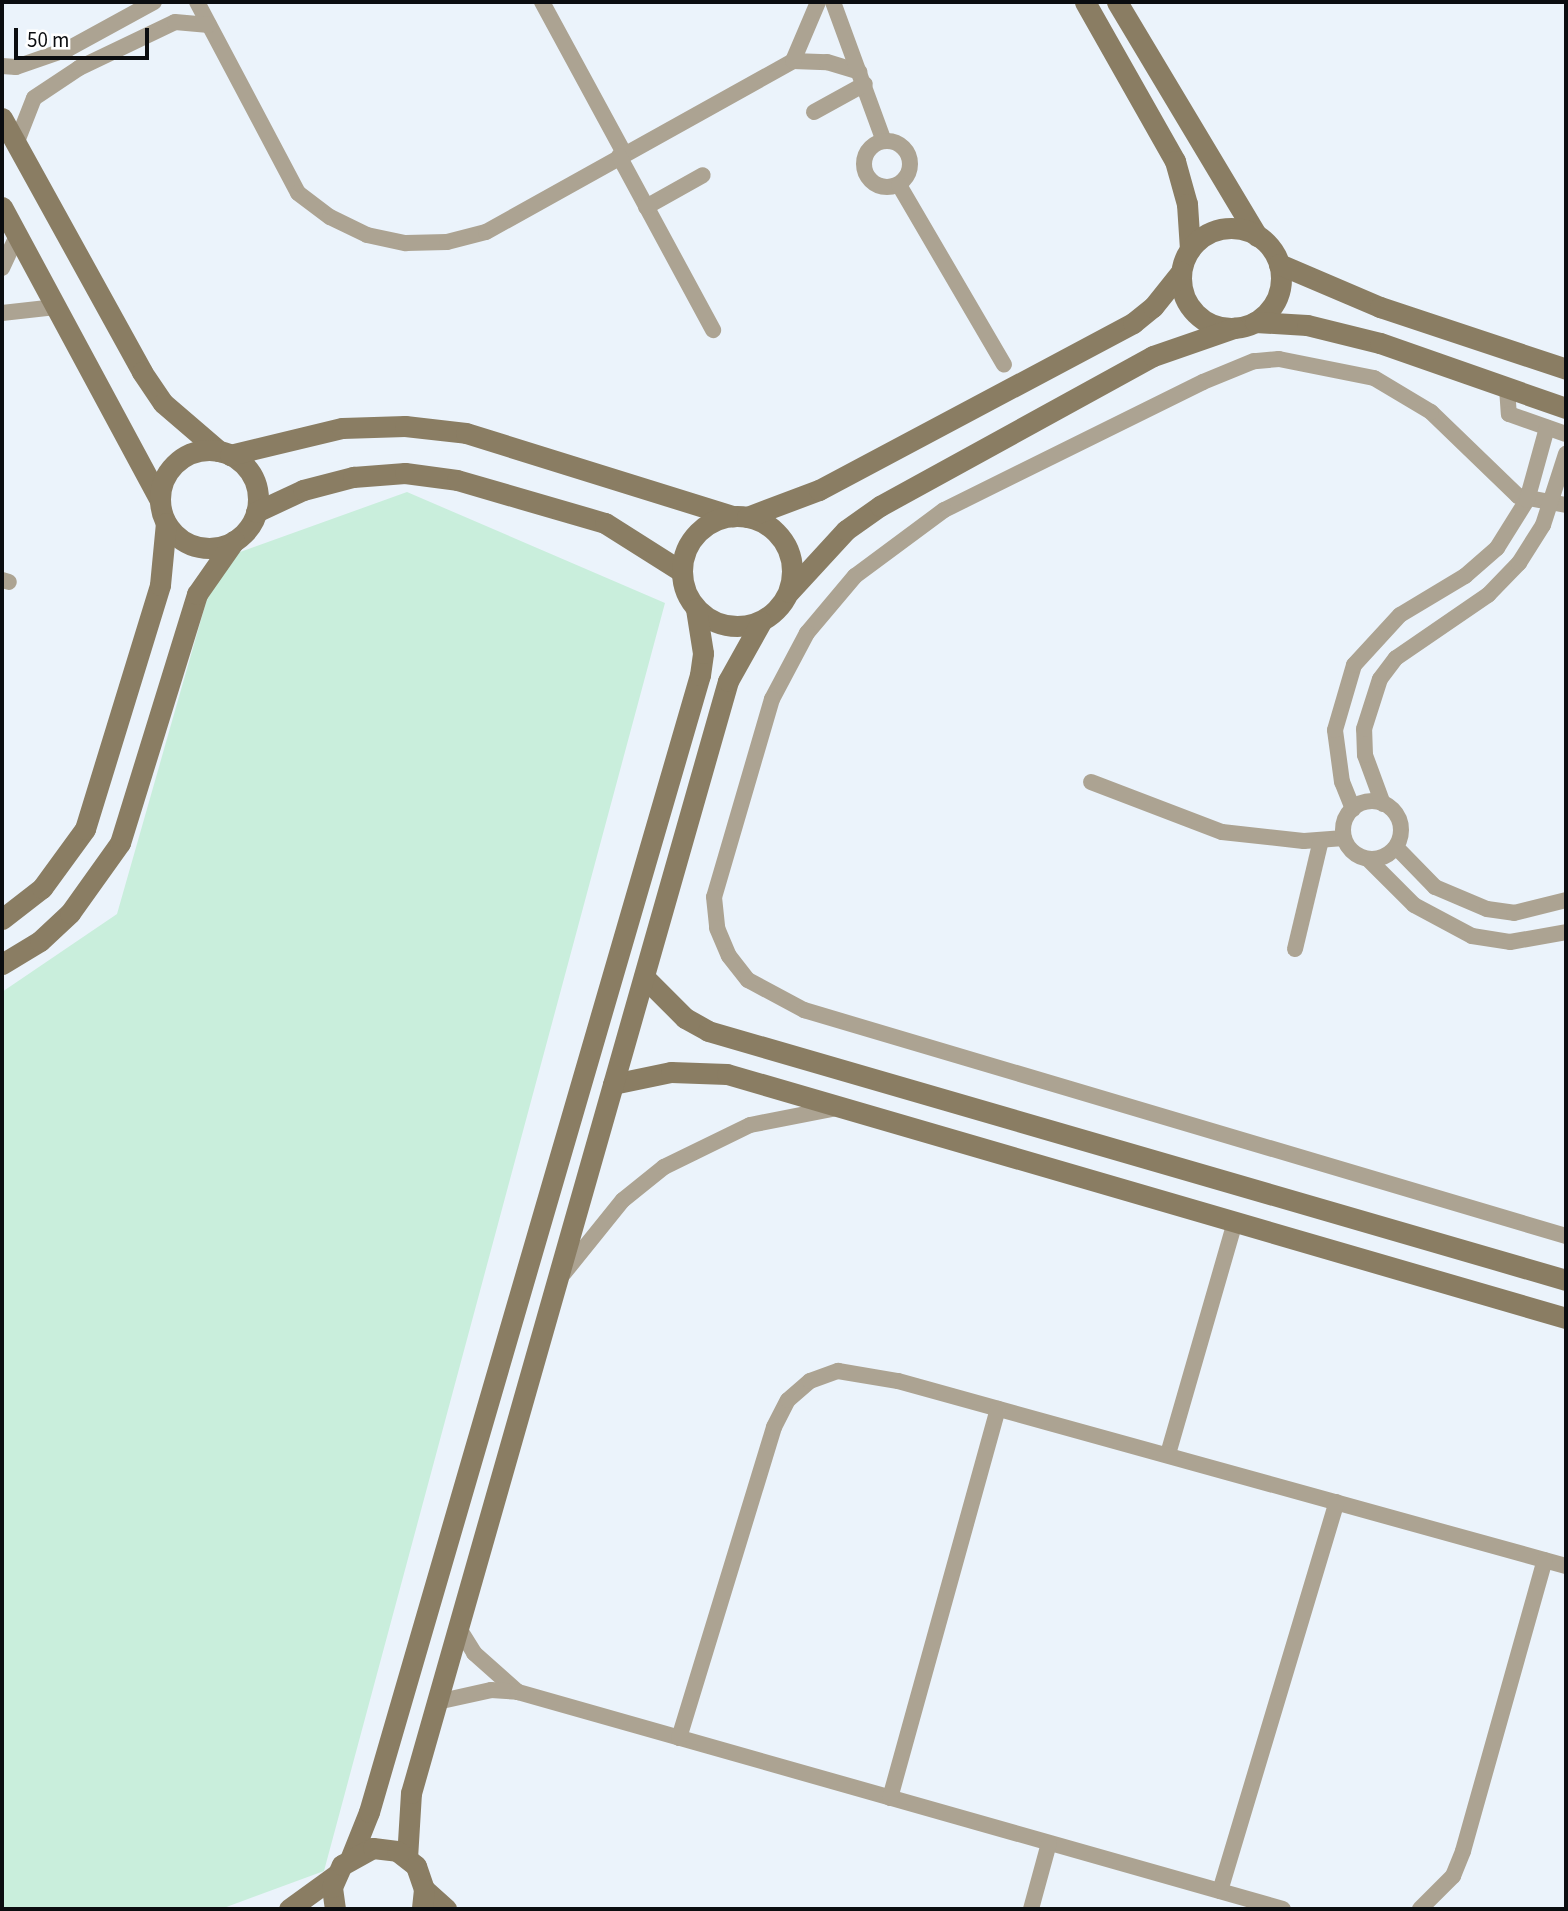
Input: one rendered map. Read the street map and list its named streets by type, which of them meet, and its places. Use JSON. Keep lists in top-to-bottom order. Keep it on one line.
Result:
{"scale_bar":"50 m"}
